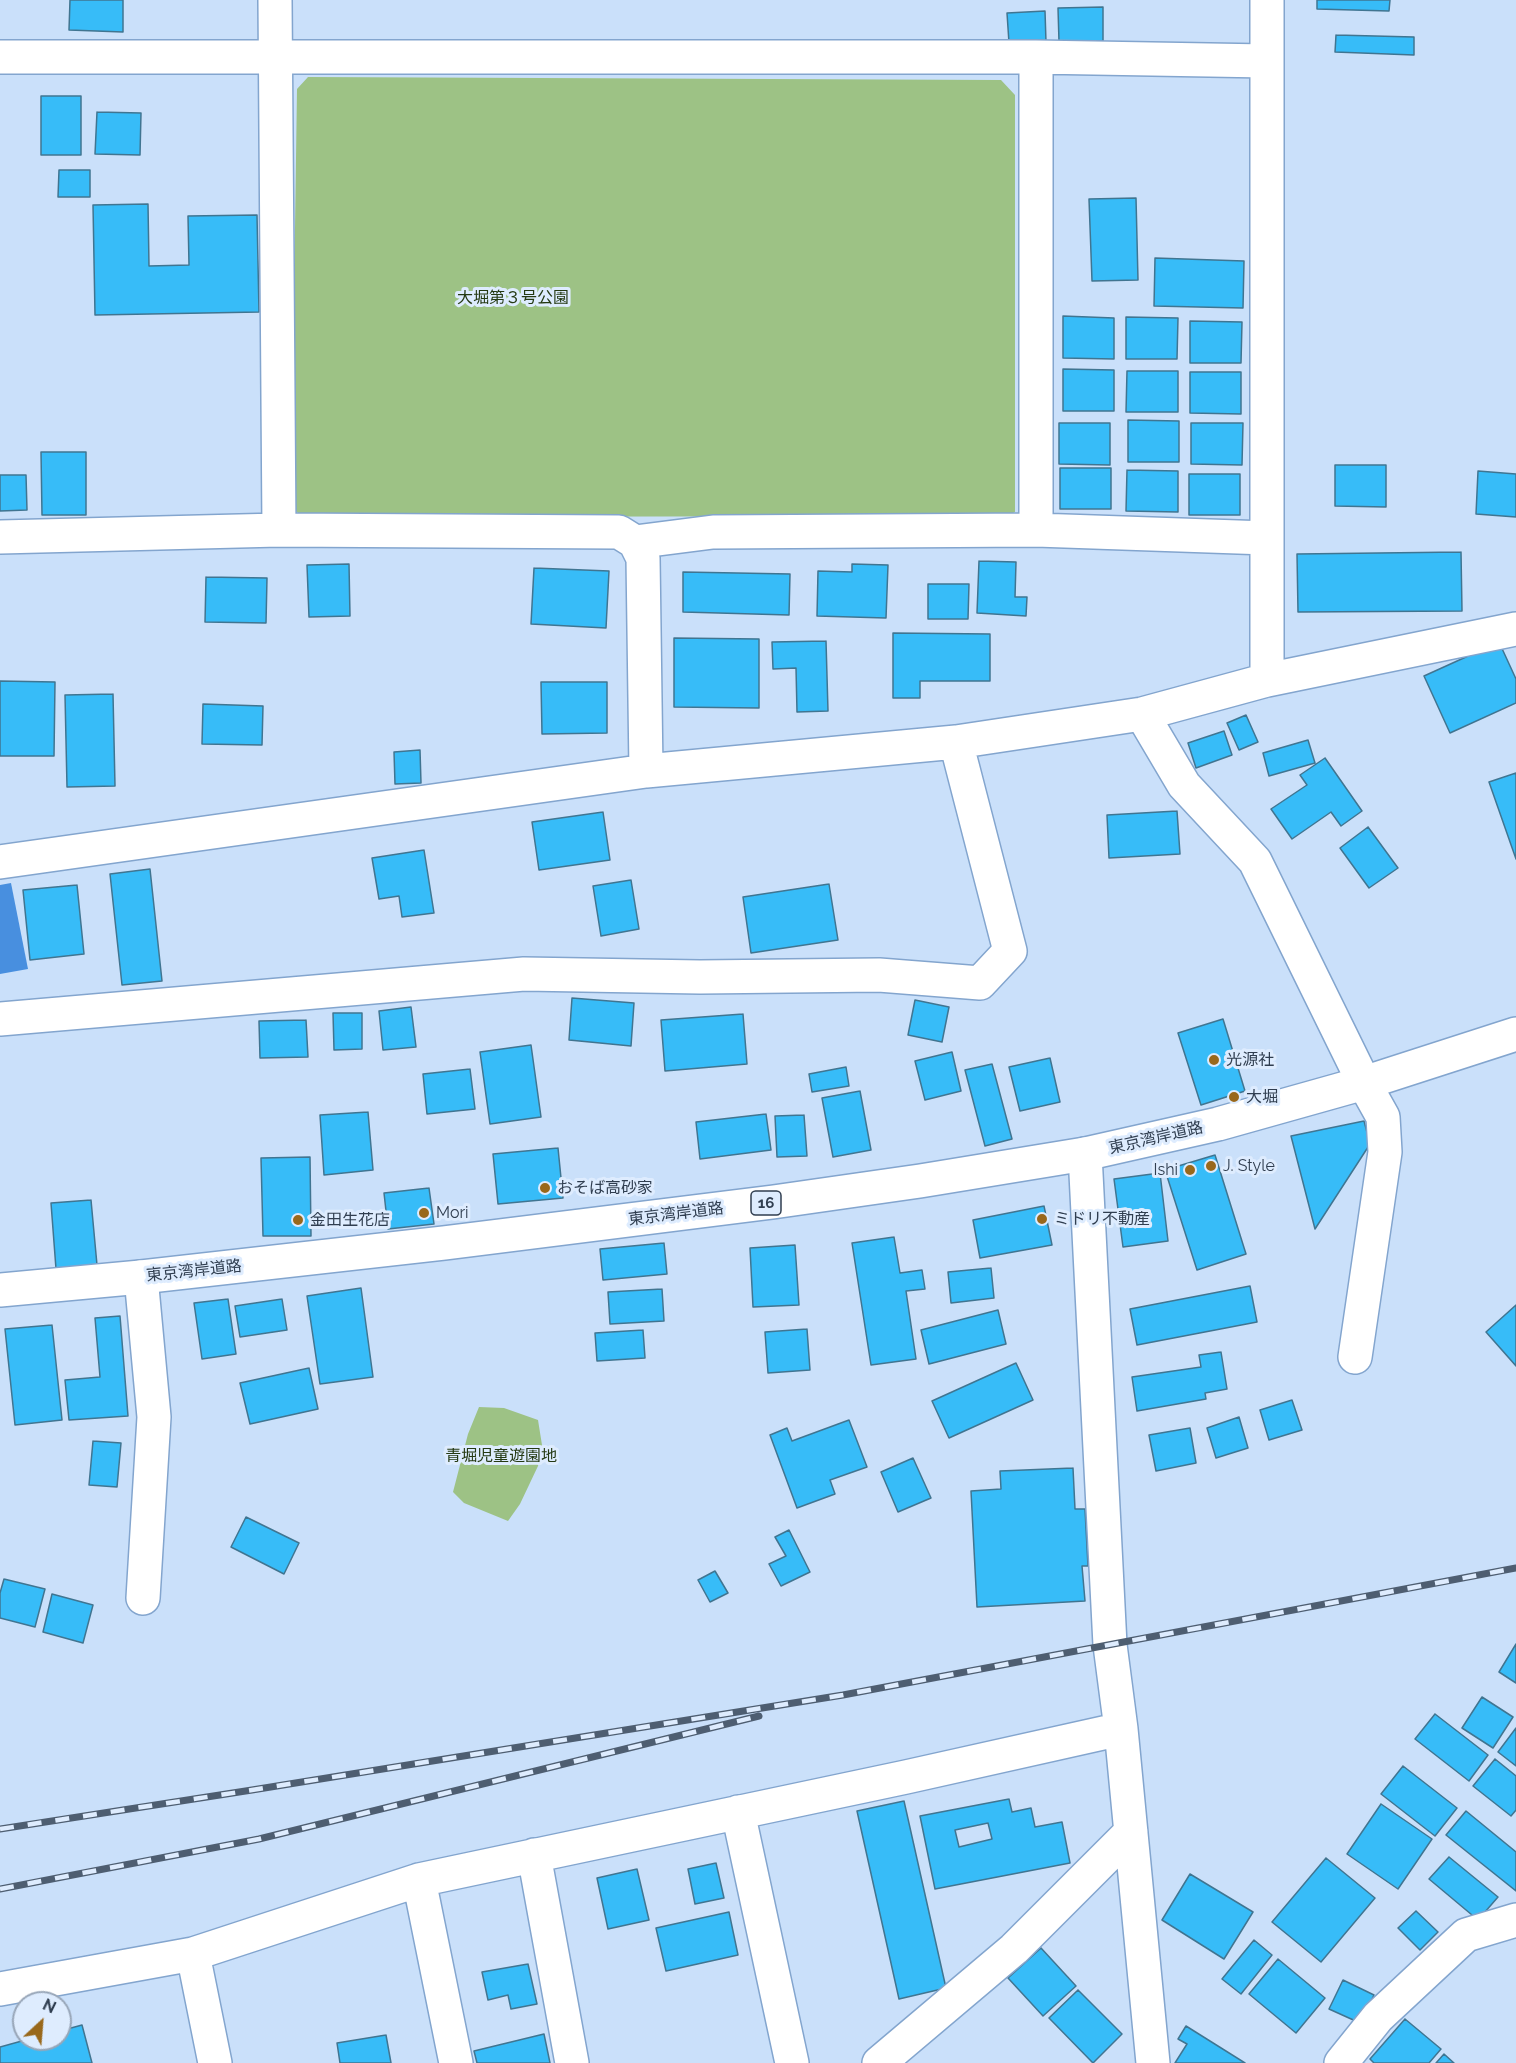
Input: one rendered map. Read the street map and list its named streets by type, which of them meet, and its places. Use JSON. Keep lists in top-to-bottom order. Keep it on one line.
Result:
{"streets":{"main road":["東京湾岸道路","16"]},"parks":["大堀第３号公園","青堀児童遊園地"],"places":["光源社","大堀","J. Style","Ishi","おそば高砂家","Mori","ミドリ不動産","金田生花店"],"north":"top right"}
